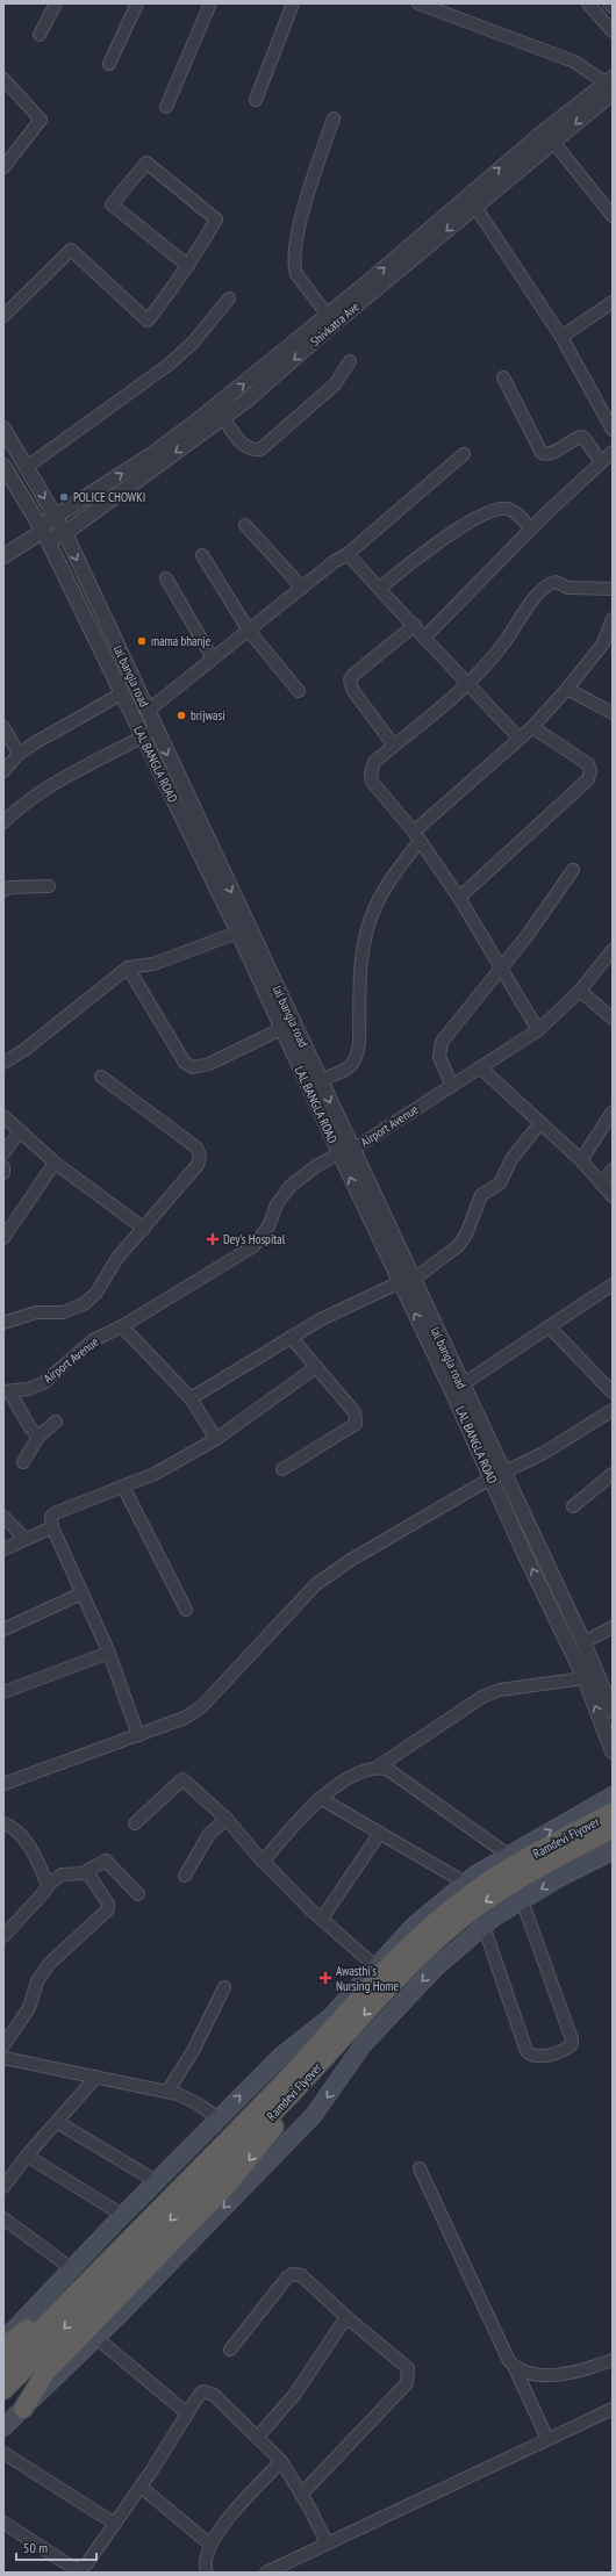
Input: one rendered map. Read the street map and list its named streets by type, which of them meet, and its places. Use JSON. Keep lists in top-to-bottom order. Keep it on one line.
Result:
{"streets":{"highway":["Ramdevi Flyover"],"street":["Shivkatra Ave","lal bangla road","LAL BANGLA ROAD","Airport Avenue"]},"crossings":[["Shivkatra Ave","lal bangla road"],["Shivkatra Ave","LAL BANGLA ROAD"],["lal bangla road","LAL BANGLA ROAD"],["lal bangla road","Airport Avenue"]],"one_way":["LAL BANGLA ROAD"],"places":{"other":["POLICE CHOWKI","mama bhanje","brijwasi"],"health":["Dey's Hospital","Awasthi's Nursing Home"]},"scale_bar":"50 m"}
